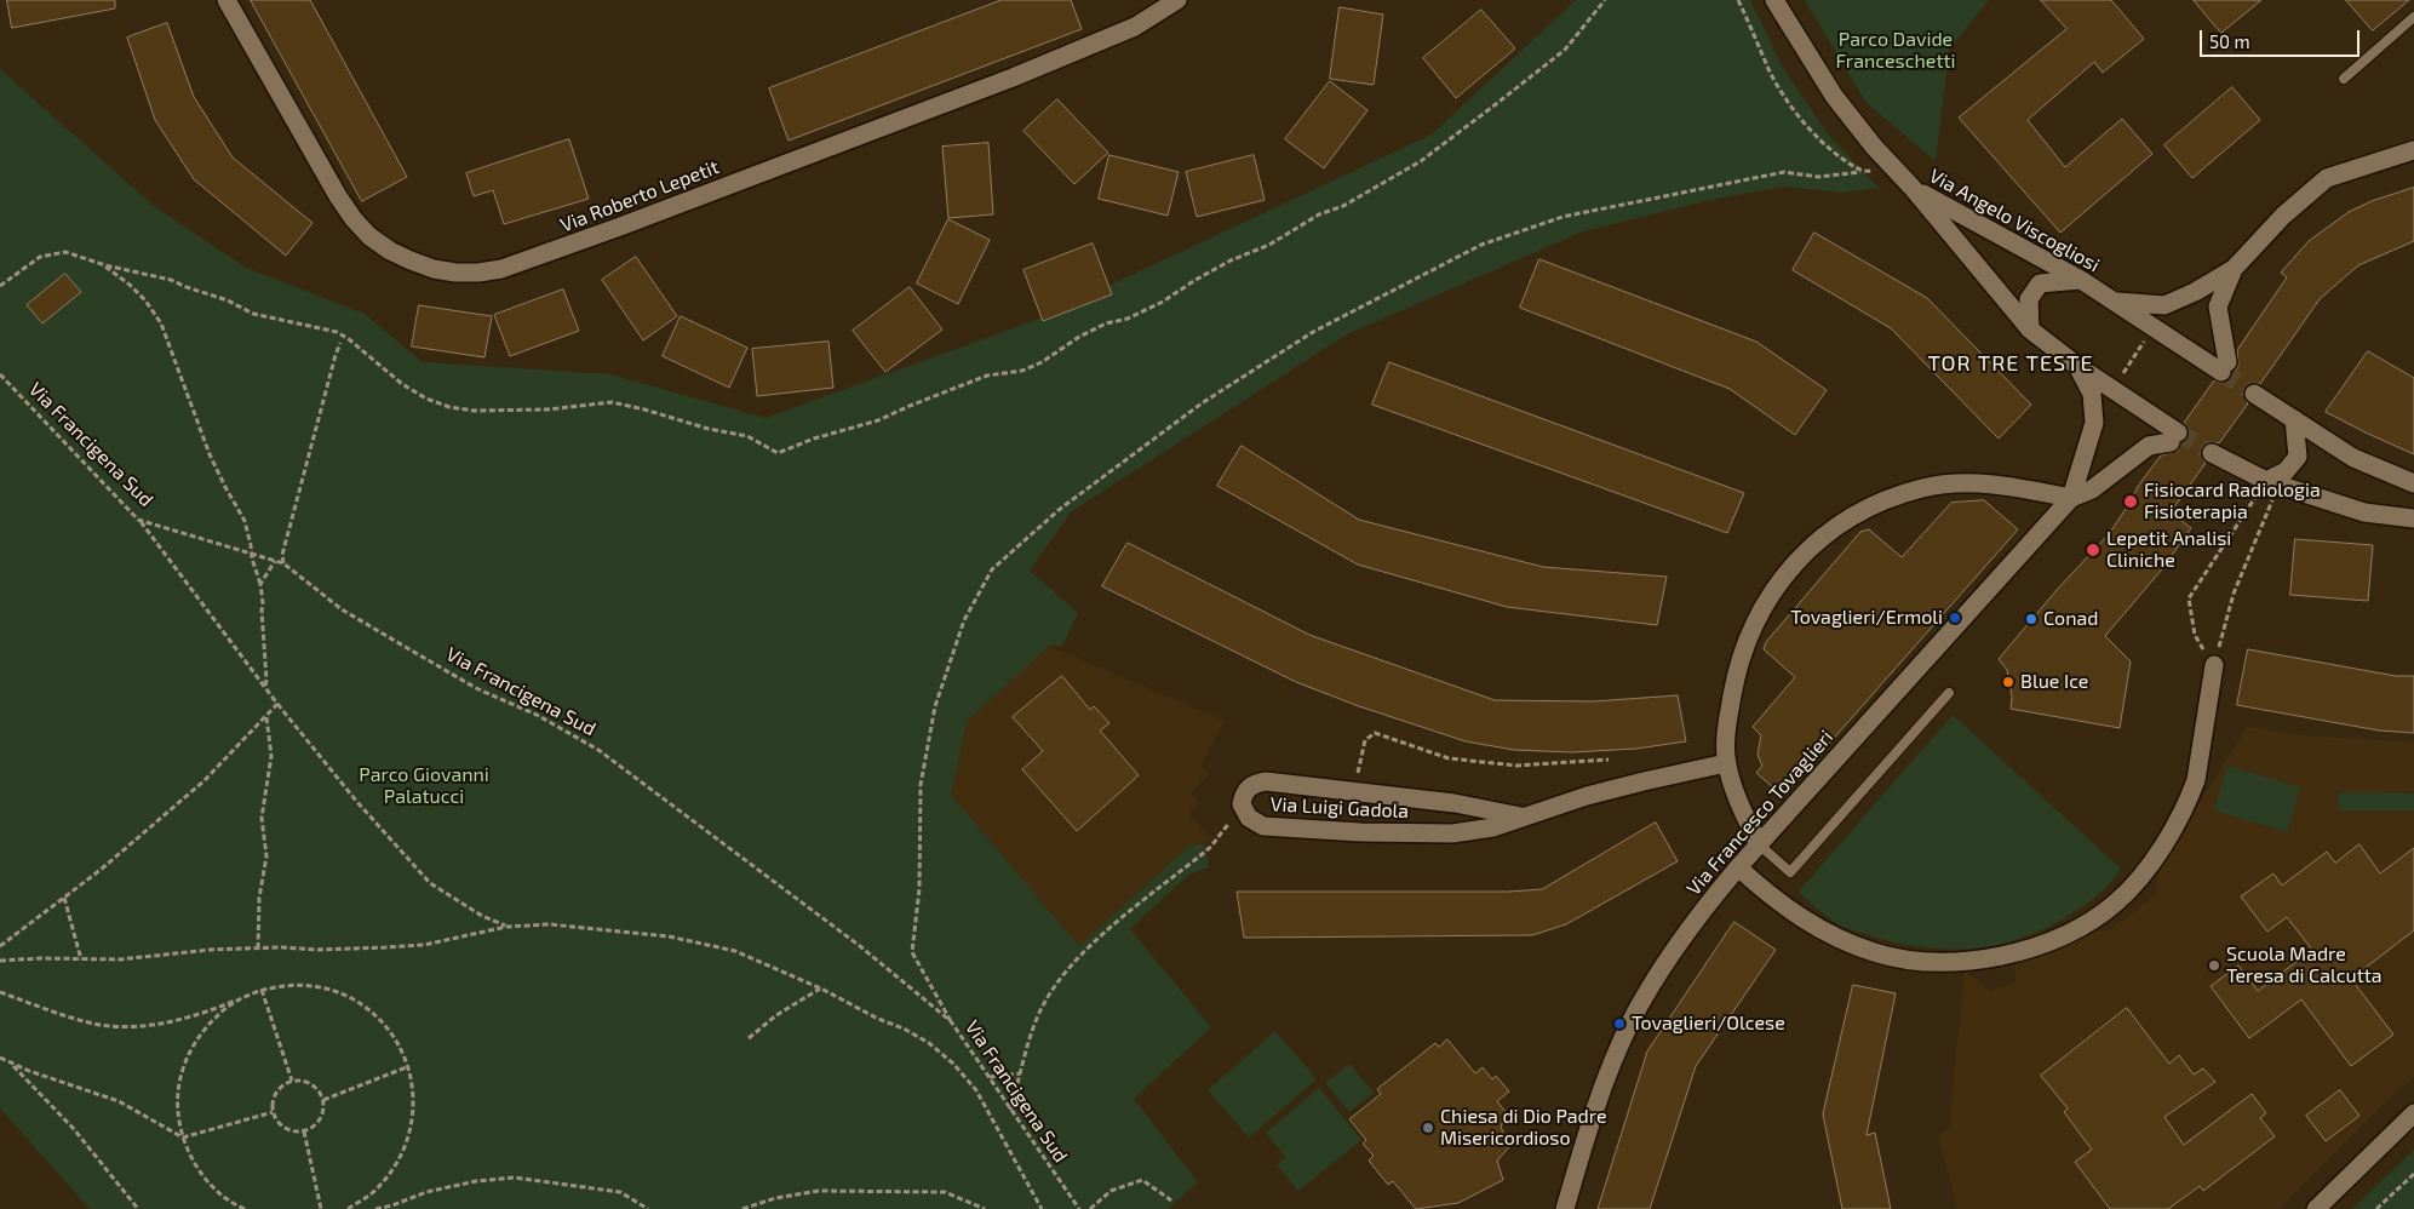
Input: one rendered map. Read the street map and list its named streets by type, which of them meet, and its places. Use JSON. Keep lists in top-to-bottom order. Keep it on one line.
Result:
{"streets":{"street":["Via Roberto Lepetit","Via Angelo Viscogliosi","Via Luigi Gadola","Via Francesco Tovaglieri"],"path":["Via Francigena Sud"]},"crossings":[["Via Angelo Viscogliosi","Via Francesco Tovaglieri"]],"districts":["TOR TRE TESTE"],"parks":["Parco Davide Franceschetti","Parco Giovanni Palatucci"],"places":["Fisiocard Radiologia Fisioterapia","Lepetit Analisi Cliniche","Tovaglieri/Ermoli","Conad","Blue Ice","Scuola Madre Teresa di Calcutta","Tovaglieri/Olcese","Chiesa di Dio Padre Misericordioso"],"scale_bar":"50 m"}
